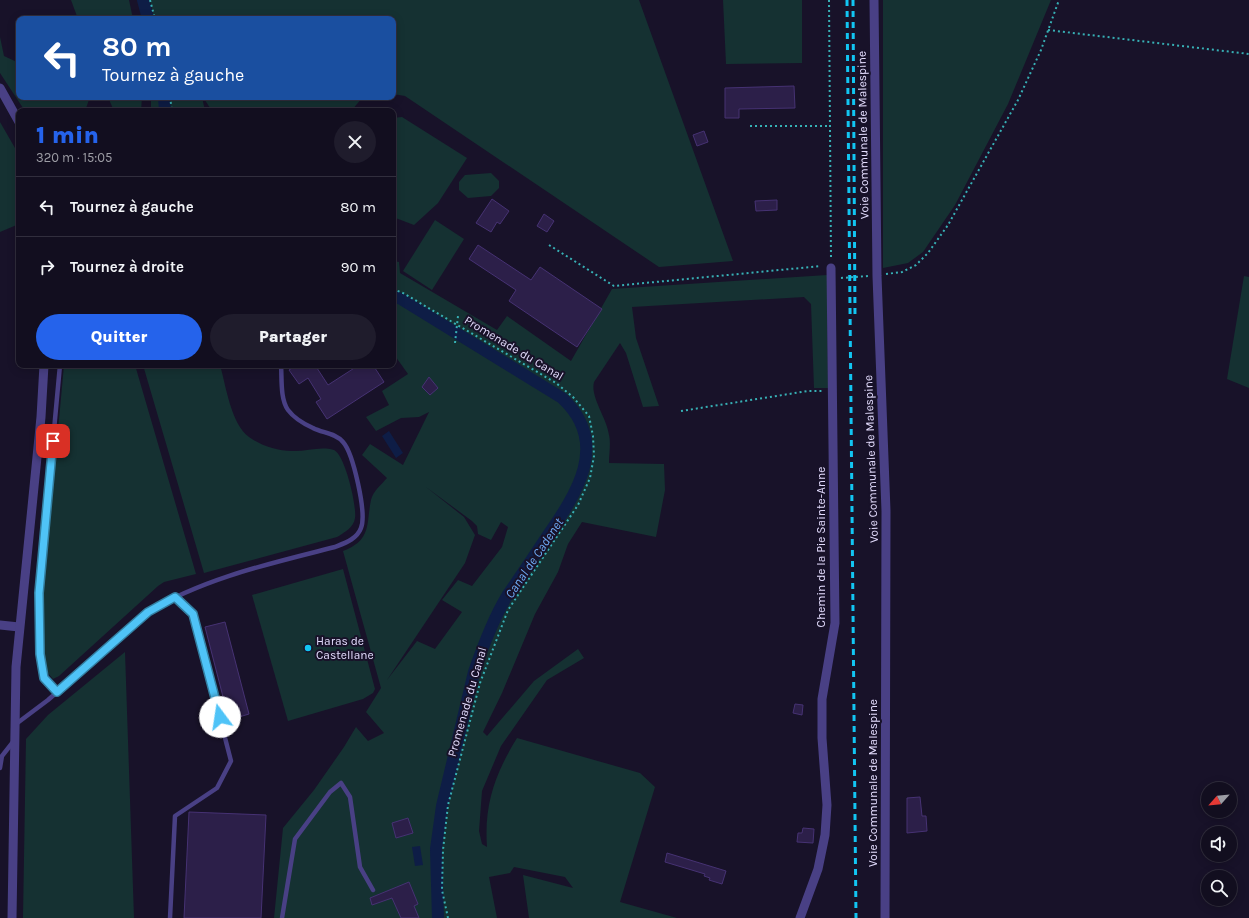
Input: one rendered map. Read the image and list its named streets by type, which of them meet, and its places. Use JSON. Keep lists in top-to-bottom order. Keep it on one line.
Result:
{"streets":{"street":["Voie Communale de Malespine","Chemin de la Pie Sainte-Anne"],"path":["Promenade du Canal"]},"water":["Canal de Cadenet"],"places":["Haras de Castellane"],"north":"bottom left","page":{"turn":["80 m","Tournez à gauche"],"heading":["1 min","320 m · 15:05"],"list":[{"name":"Tournez à gauche","value":"80 m"},{"name":"Tournez à droite","value":"90 m"}],"buttons":["Quitter","Partager"]}}
